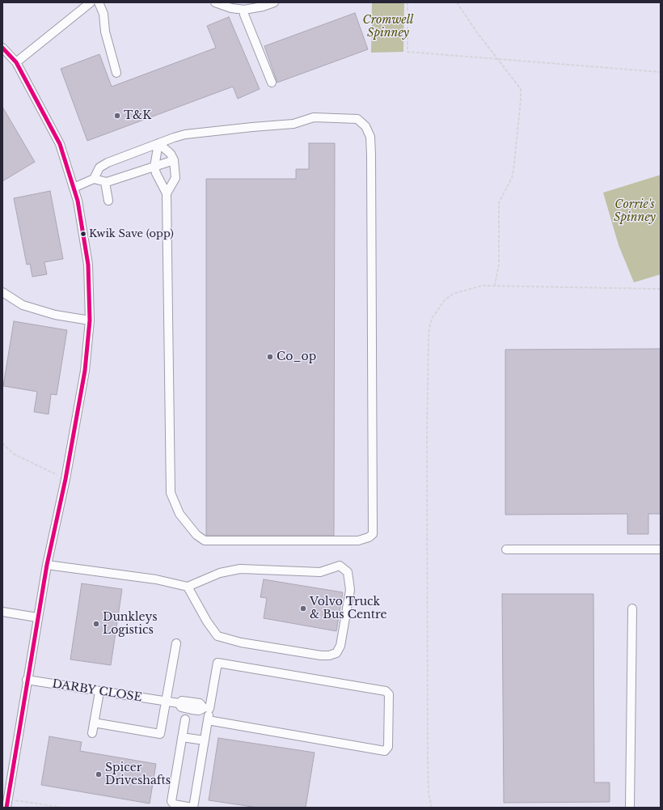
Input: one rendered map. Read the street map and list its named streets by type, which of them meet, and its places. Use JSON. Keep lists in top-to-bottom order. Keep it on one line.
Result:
{"streets":{"street":["DARBY CLOSE"]},"parks":["Cromwell Spinney","Corrie's Spinney"],"places":["T&K","Kwik Save (opp)","Co_op","Volvo Truck & Bus Centre","Dunkleys Logistics","Spicer Driveshafts"]}
